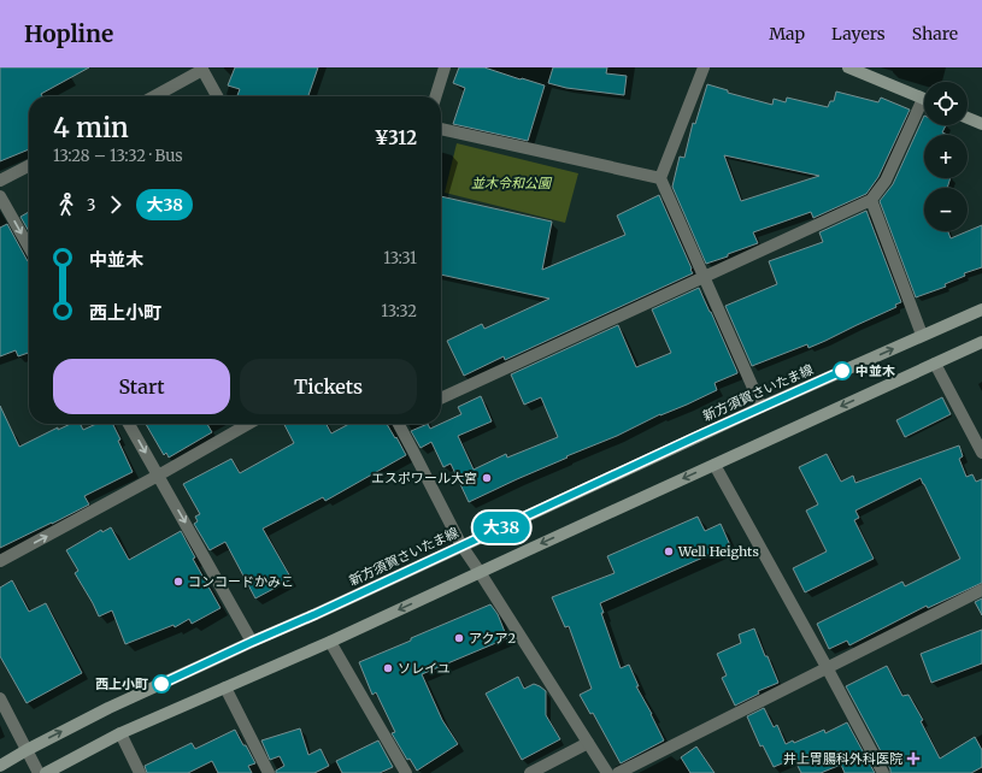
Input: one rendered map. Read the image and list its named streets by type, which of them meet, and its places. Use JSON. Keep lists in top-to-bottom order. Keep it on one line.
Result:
{"streets":{"main road":["新方須賀さいたま線"]},"parks":["並木令和公園"],"places":{"other":["中並木","エスポワール大宮","Well Heights","コンコードかみこ","アクア2","ソレイユ","西上小町"],"health":["井上胃腸科外科医院"]},"lines":["bus line 大38"],"page":{"header":"Hopline","nav":["Map","Layers","Share"],"on_map":"大38","map_buttons":["+","−"],"heading":["4 min","13:28 – 13:32 · Bus","¥312"],"legs":["3","大38"],"list":[{"name":"中並木","value":"13:31"},{"name":"西上小町","value":"13:32"}],"buttons":["Start","Tickets"]}}
